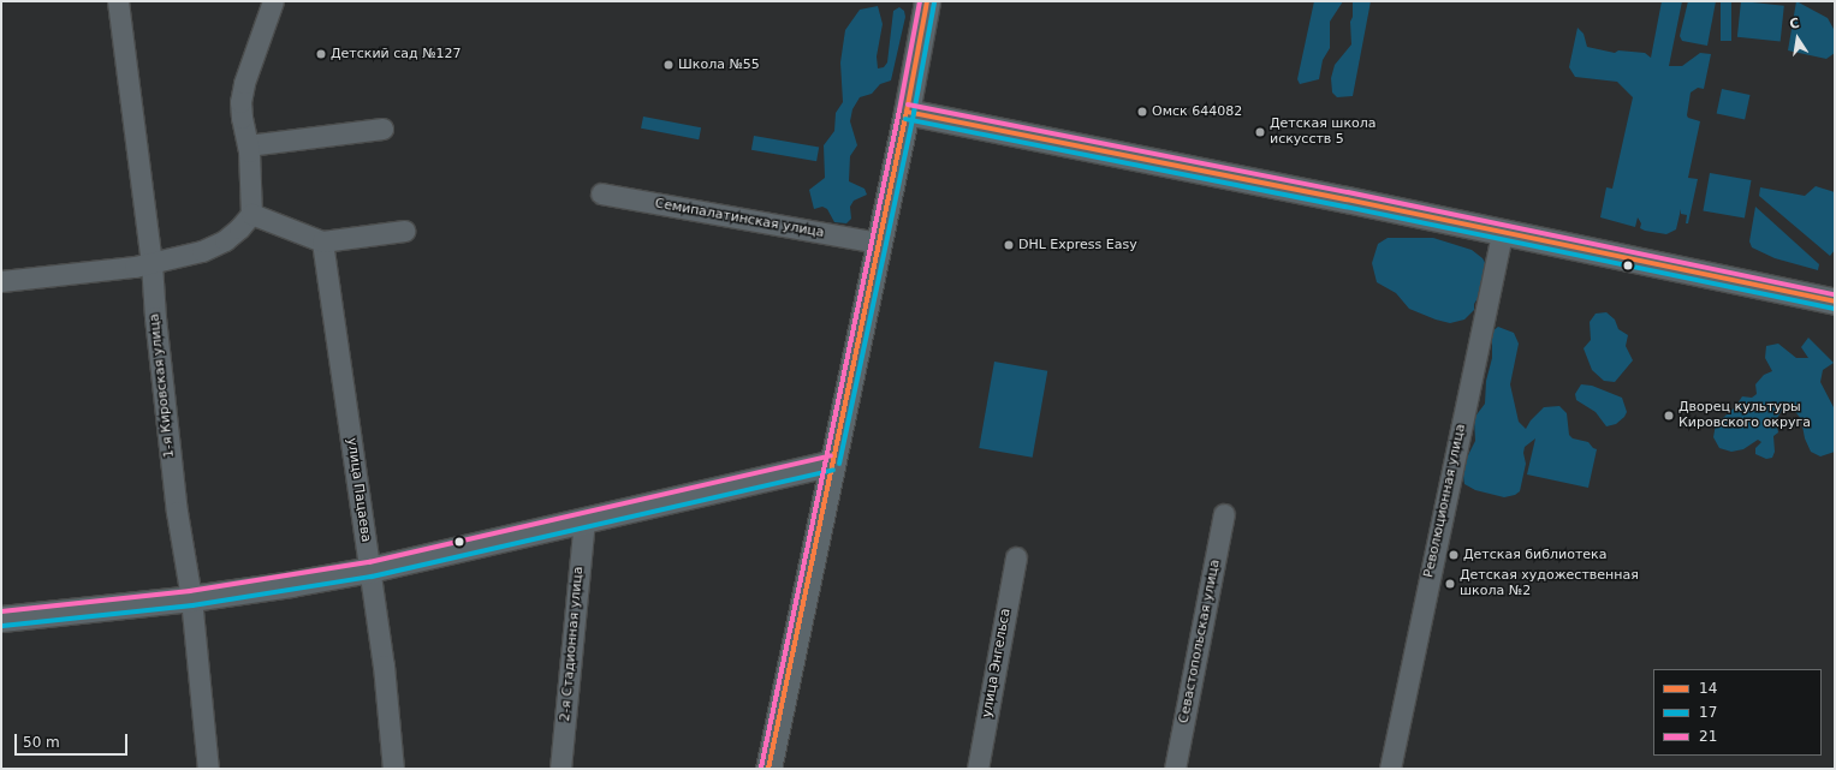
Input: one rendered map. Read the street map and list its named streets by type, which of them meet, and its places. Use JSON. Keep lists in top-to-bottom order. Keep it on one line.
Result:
{"streets":{"street":["Семипалатинская улица","1-я Кировская улица","улица Пацаева","Революционная улица","Севастопольская улица","2-я Стадионная улица","улица Энгельса"]},"places":["Детский сад №127","Школа №55","Омск 644082","Детская школа искусств 5","DHL Express Easy","Дворец культуры Кировского округа","Детская библиотека","Детская художественная школа №2"],"lines":["transit line 14","transit line 21","transit line 17"],"legend":["14","17","21"],"scale_bar":"50 m","north":"top"}
